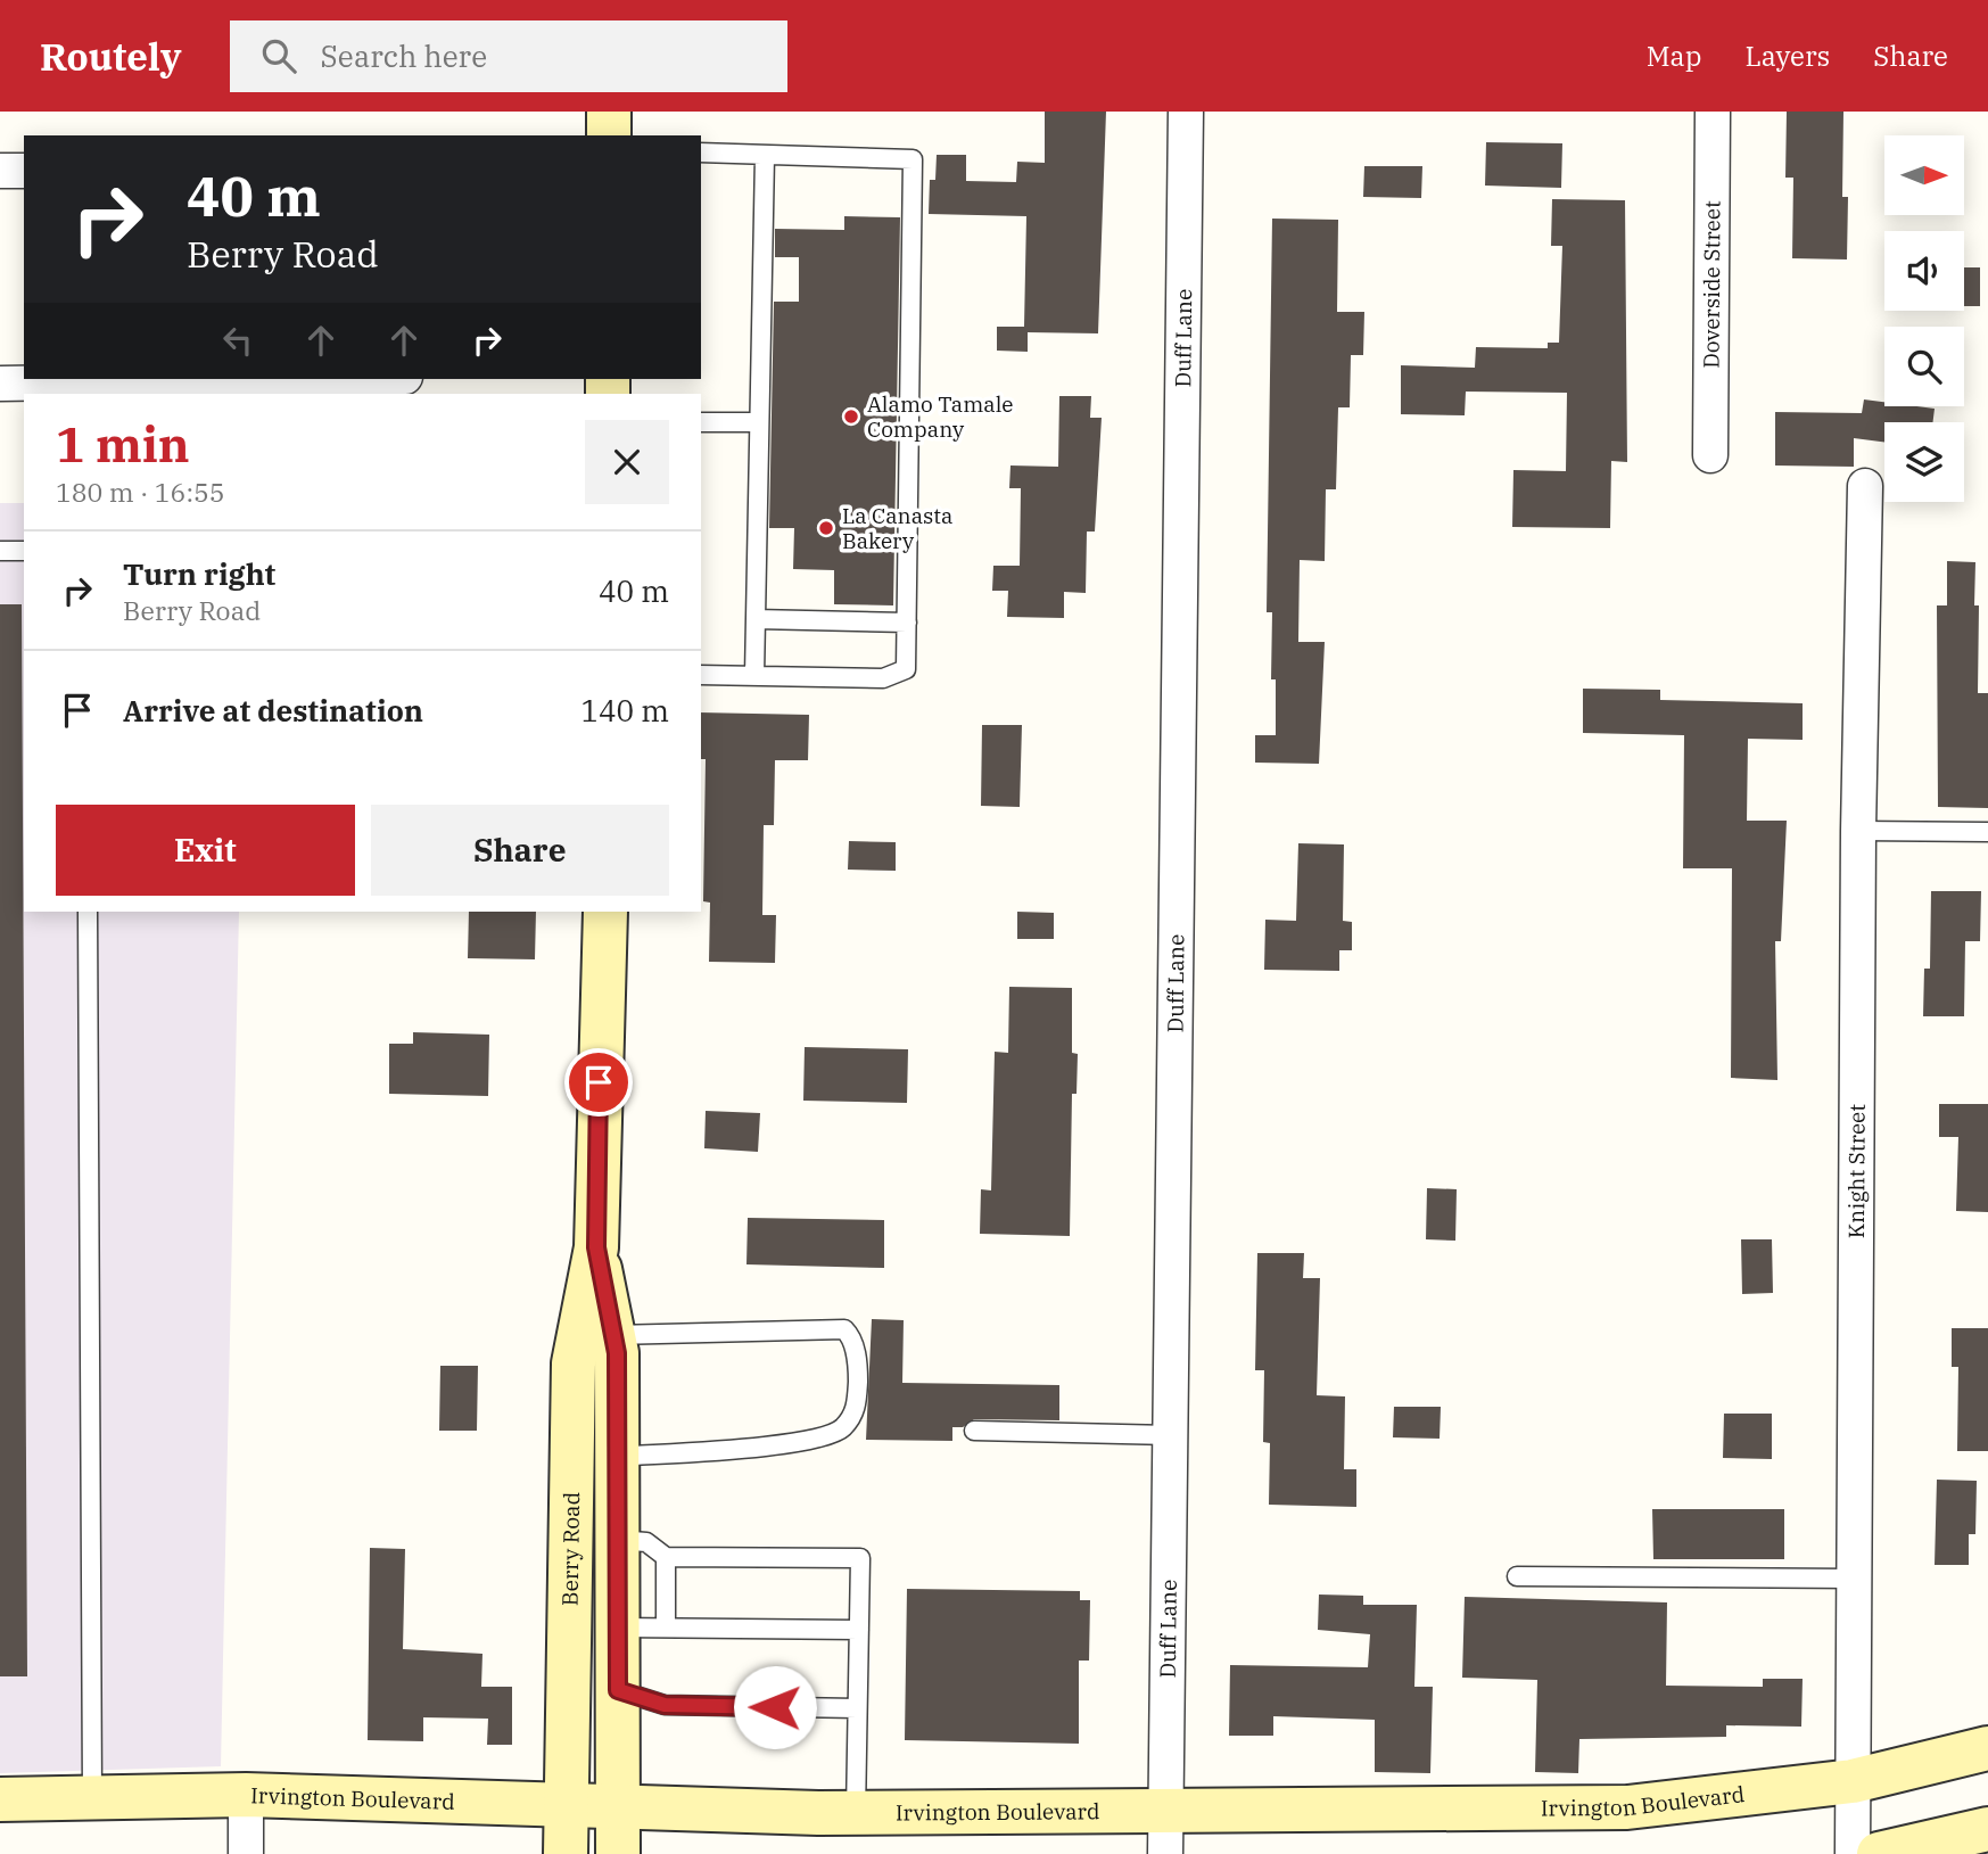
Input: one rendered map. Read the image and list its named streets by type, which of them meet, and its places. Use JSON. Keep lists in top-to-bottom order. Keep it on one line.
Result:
{"streets":{"main road":["Berry Road","Irvington Boulevard"],"street":["Doverside Street","Duff Lane","Knight Street"]},"crossings":[["Duff Lane","Irvington Boulevard"],["Knight Street","Irvington Boulevard"],["Berry Road","Irvington Boulevard"]],"places":["Alamo Tamale Company","La Canasta Bakery"],"north":"right","page":{"header":"Routely","search":"Search here","nav":["Map","Layers","Share"],"turn":["40 m","Berry Road"],"heading":["1 min","180 m · 16:55"],"list":[{"name":"Turn right","note":"Berry Road","value":"40 m"},{"name":"Arrive at destination","value":"140 m"}],"buttons":["Exit","Share"]}}
